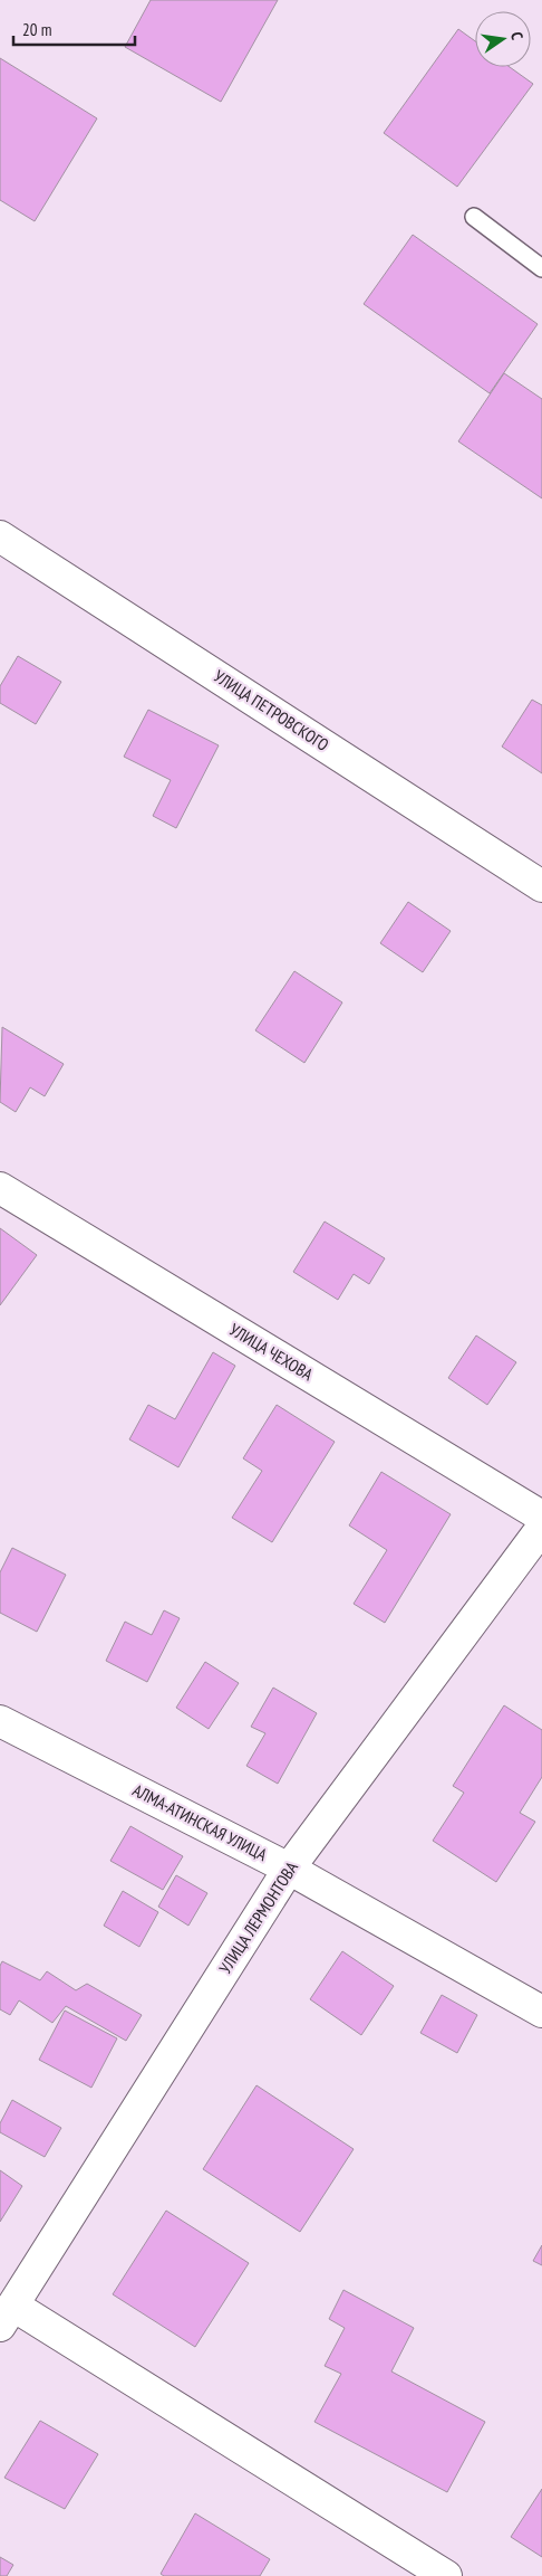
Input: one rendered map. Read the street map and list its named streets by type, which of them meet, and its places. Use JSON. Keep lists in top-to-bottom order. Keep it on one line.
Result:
{"streets":{"street":["УЛИЦА ПЕТРОВСКОГО","УЛИЦА ЧЕХОВА","АЛМА-АТИНСКАЯ УЛИЦА","УЛИЦА ЛЕРМОНТОВА"]},"crossings":[["АЛМА-АТИНСКАЯ УЛИЦА","УЛИЦА ЛЕРМОНТОВА"]],"scale_bar":"20 m","north":"right"}
